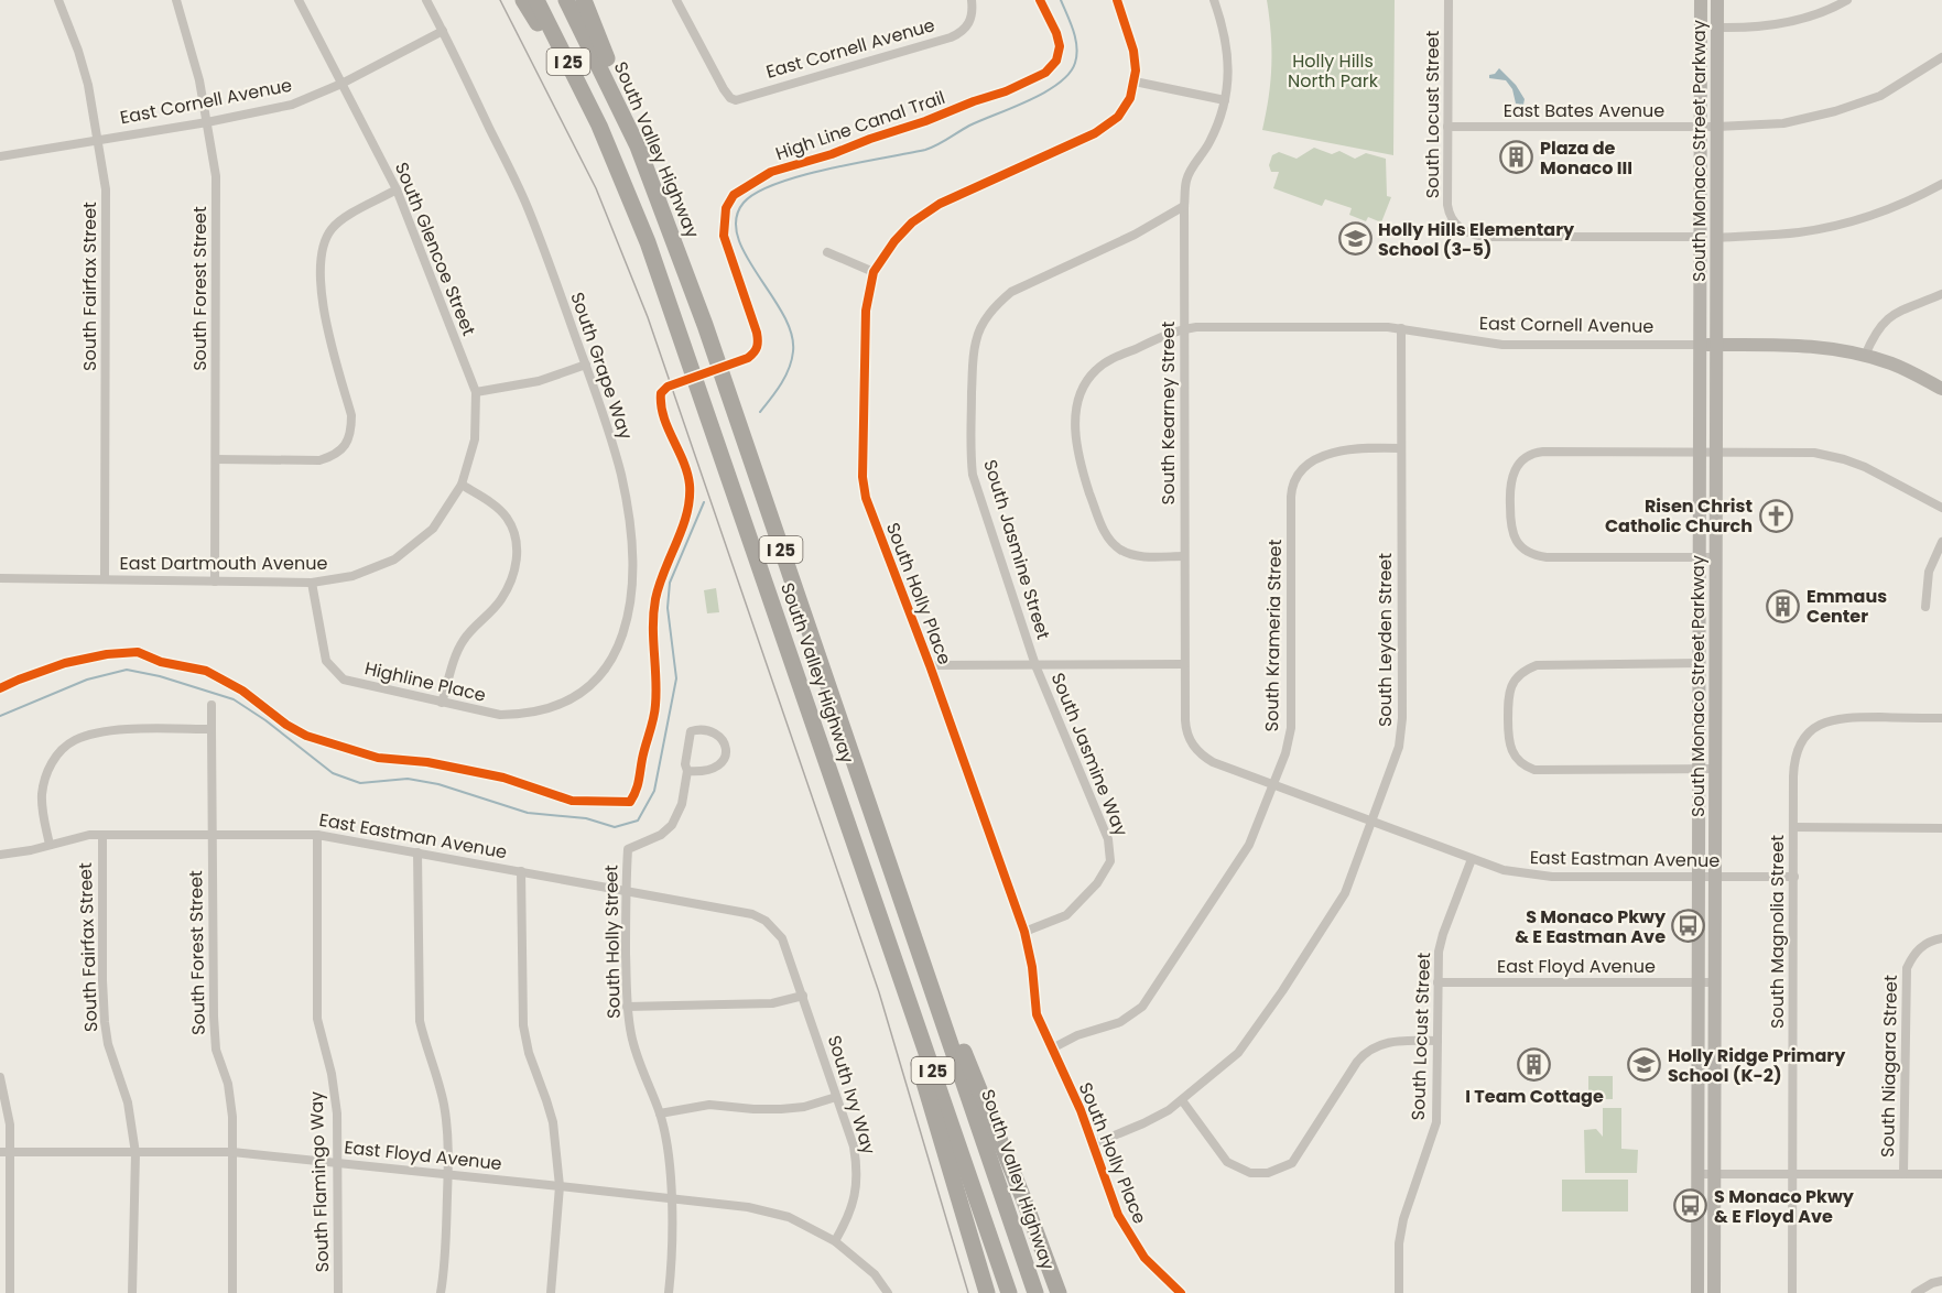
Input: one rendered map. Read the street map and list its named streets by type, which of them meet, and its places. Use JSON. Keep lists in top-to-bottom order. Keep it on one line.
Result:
{"streets":{"highway":["I 25","South Valley Highway"],"main road":["East Cornell Avenue","South Monaco Street Parkway"],"street":["East Bates Avenue","South Locust Street","South Glencoe Street","South Fairfax Street","South Forest Street","South Grape Way","South Kearney Street","South Jasmine Street","East Dartmouth Avenue","South Holly Place","South Krameria Street","South Leyden Street","Highline Place","South Jasmine Way","East Eastman Avenue","South Magnolia Street","South Holly Street","East Floyd Avenue","South Niagara Street","South Ivy Way","South Flamingo Way"],"cycle path":["High Line Canal Trail"]},"crossings":[["East Cornell Avenue","South Monaco Street Parkway"],["East Cornell Avenue","South Glencoe Street"],["East Cornell Avenue","South Fairfax Street"],["East Cornell Avenue","South Forest Street"],["East Cornell Avenue","South Grape Way"],["East Cornell Avenue","South Kearney Street"],["East Cornell Avenue","South Leyden Street"],["East Bates Avenue","South Locust Street"],["East Bates Avenue","South Monaco Street Parkway"],["South Locust Street","South Monaco Street Parkway"],["South Locust Street","East Eastman Avenue"],["South Locust Street","East Floyd Avenue"],["South Monaco Street Parkway","East Eastman Avenue"],["South Monaco Street Parkway","East Floyd Avenue"],["South Glencoe Street","East Dartmouth Avenue"],["South Fairfax Street","East Dartmouth Avenue"],["South Fairfax Street","East Eastman Avenue"],["South Fairfax Street","East Floyd Avenue"],["South Forest Street","East Dartmouth Avenue"],["South Forest Street","East Eastman Avenue"],["South Forest Street","East Floyd Avenue"],["South Grape Way","Highline Place"],["South Kearney Street","South Jasmine Street"],["South Kearney Street","South Krameria Street"],["South Kearney Street","East Eastman Avenue"],["South Jasmine Street","South Jasmine Way"],["East Dartmouth Avenue","Highline Place"],["South Holly Place","South Krameria Street"],["South Holly Place","South Leyden Street"],["South Holly Place","South Jasmine Way"],["South Krameria Street","South Leyden Street"],["South Krameria Street","East Eastman Avenue"],["South Leyden Street","East Eastman Avenue"],["East Eastman Avenue","South Magnolia Street"],["East Eastman Avenue","South Holly Street"],["East Eastman Avenue","South Ivy Way"],["East Eastman Avenue","South Flamingo Way"],["South Holly Street","East Floyd Avenue"],["East Floyd Avenue","South Ivy Way"],["East Floyd Avenue","South Flamingo Way"]],"parks":["Holly Hills North Park"],"places":{"building":["Plaza de Monaco III","Emmaus Center","I Team Cottage"],"school or university":["Holly Hills Elementary School (3-5)","Holly Ridge Primary School (K-2)"],"church":["Risen Christ Catholic Church"],"bus stop":["S Monaco Pkwy & E Eastman Ave","S Monaco Pkwy & E Floyd Ave"]}}
